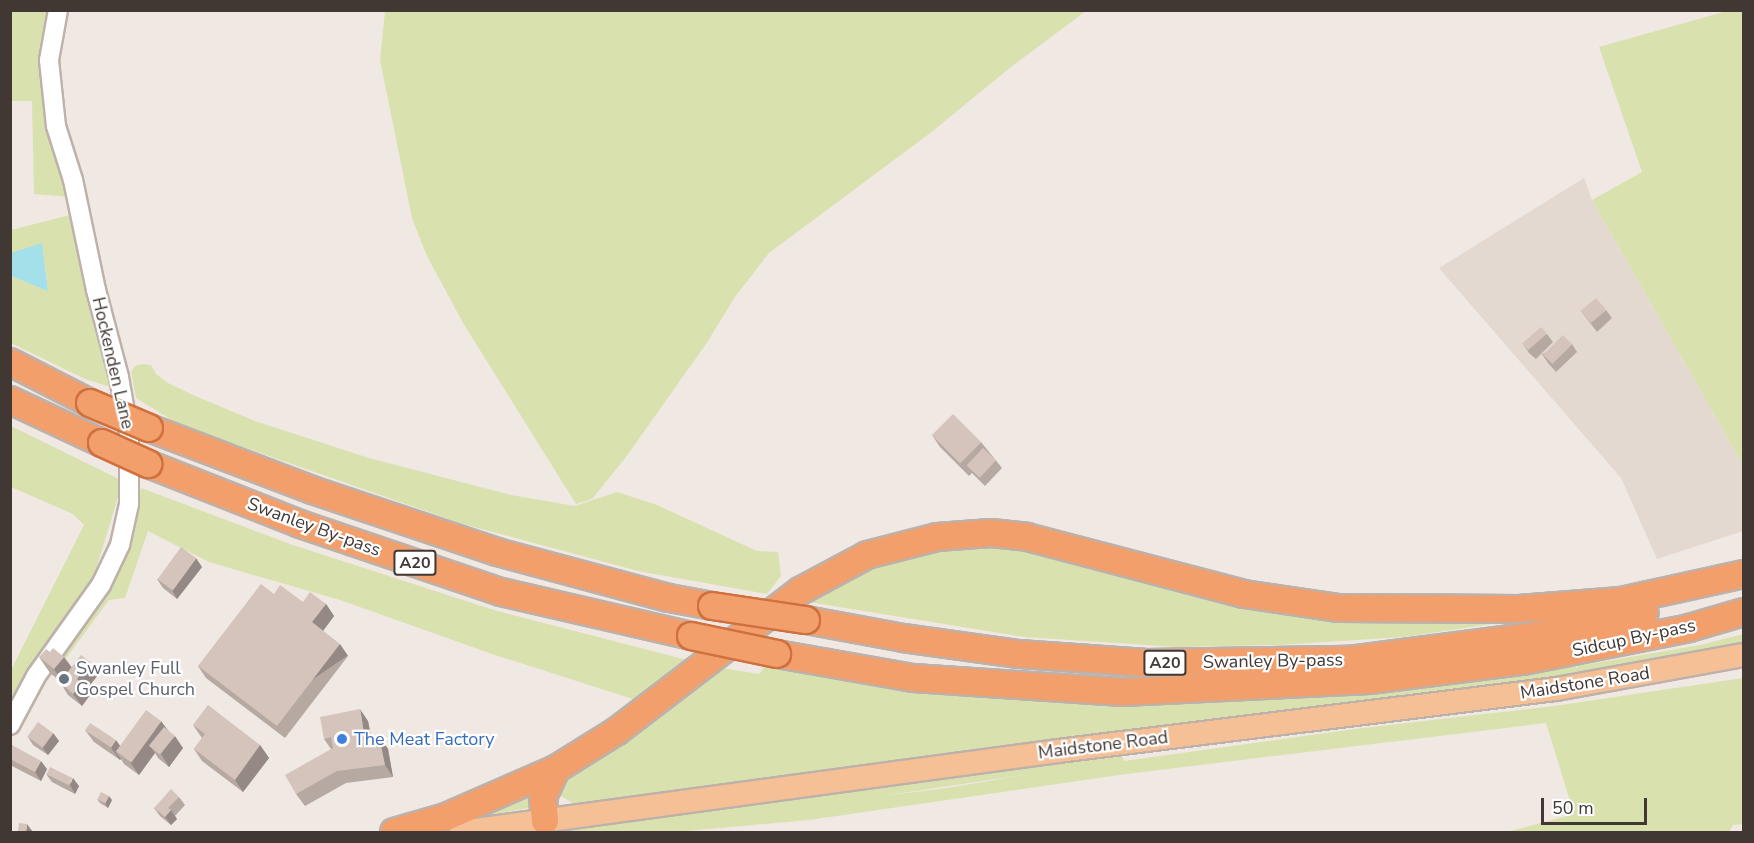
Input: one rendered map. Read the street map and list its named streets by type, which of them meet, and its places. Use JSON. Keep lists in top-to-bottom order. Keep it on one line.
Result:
{"streets":{"highway":["Swanley By-pass","A20","Sidcup By-pass"],"main road":["Maidstone Road"],"street":["Hockenden Lane"]},"crossings":[["Swanley By-pass","Sidcup By-pass"]],"places":["Swanley Full Gospel Church","The Meat Factory"],"scale_bar":"50 m"}
